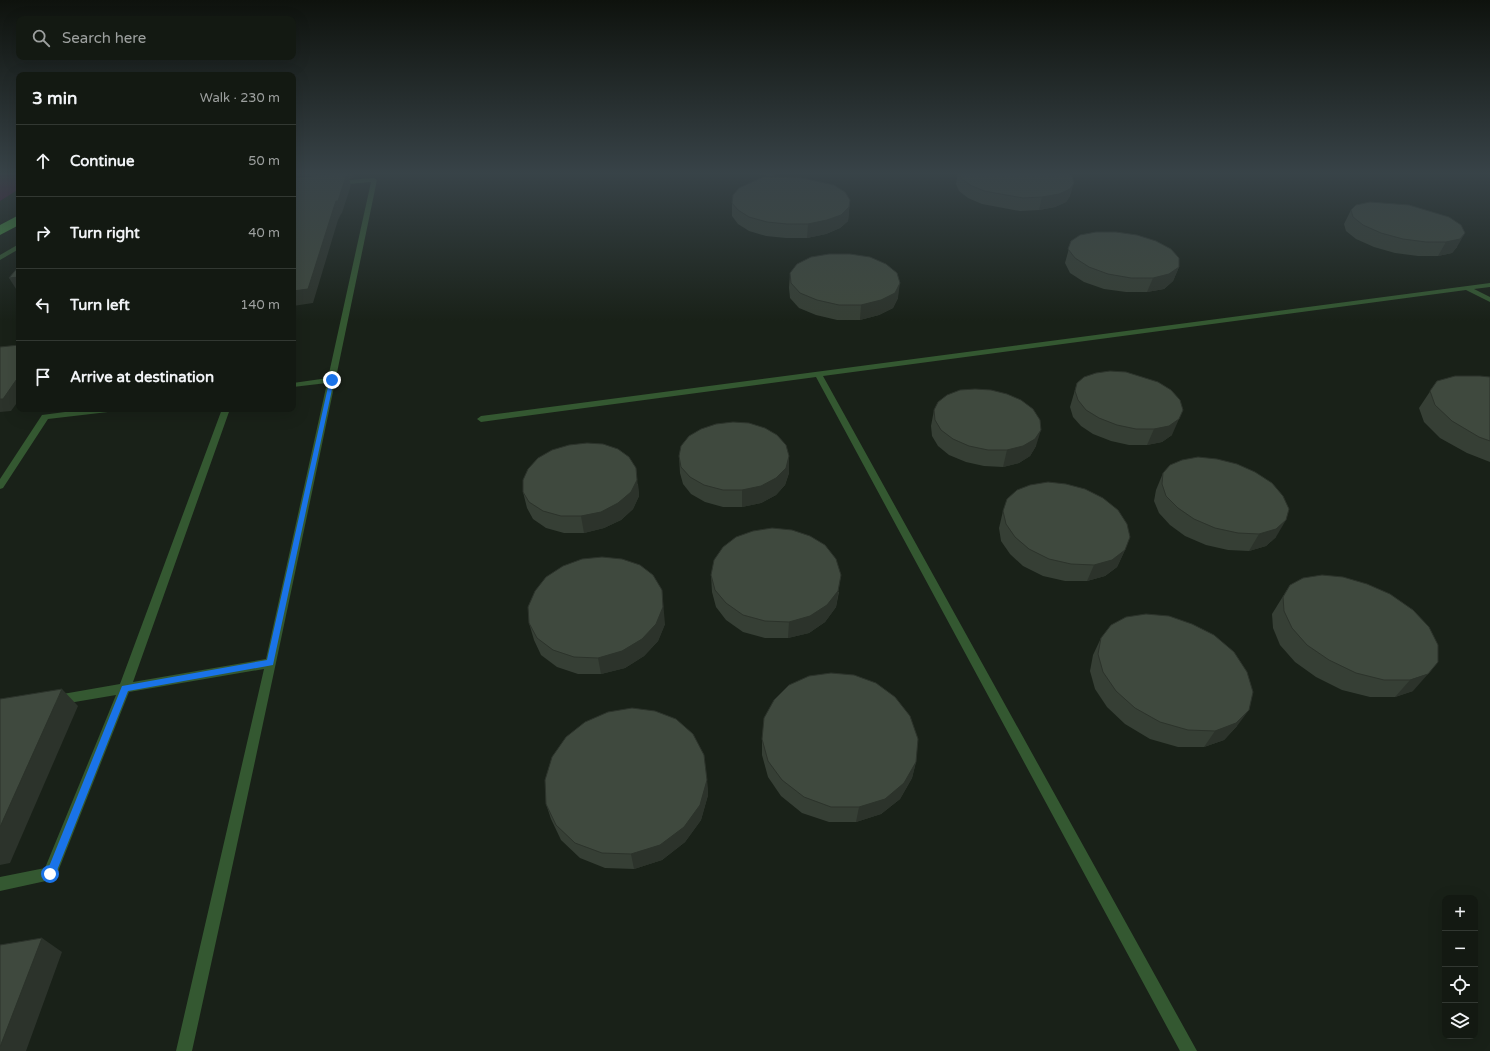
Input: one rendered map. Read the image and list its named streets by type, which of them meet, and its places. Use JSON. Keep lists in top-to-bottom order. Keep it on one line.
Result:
{"page":{"search":"Search here","heading":["3 min","Walk · 230 m"],"list":[["Continue","50 m"],["Turn right","40 m"],["Turn left","140 m"],"Arrive at destination"],"map_buttons":["+","−"]}}
